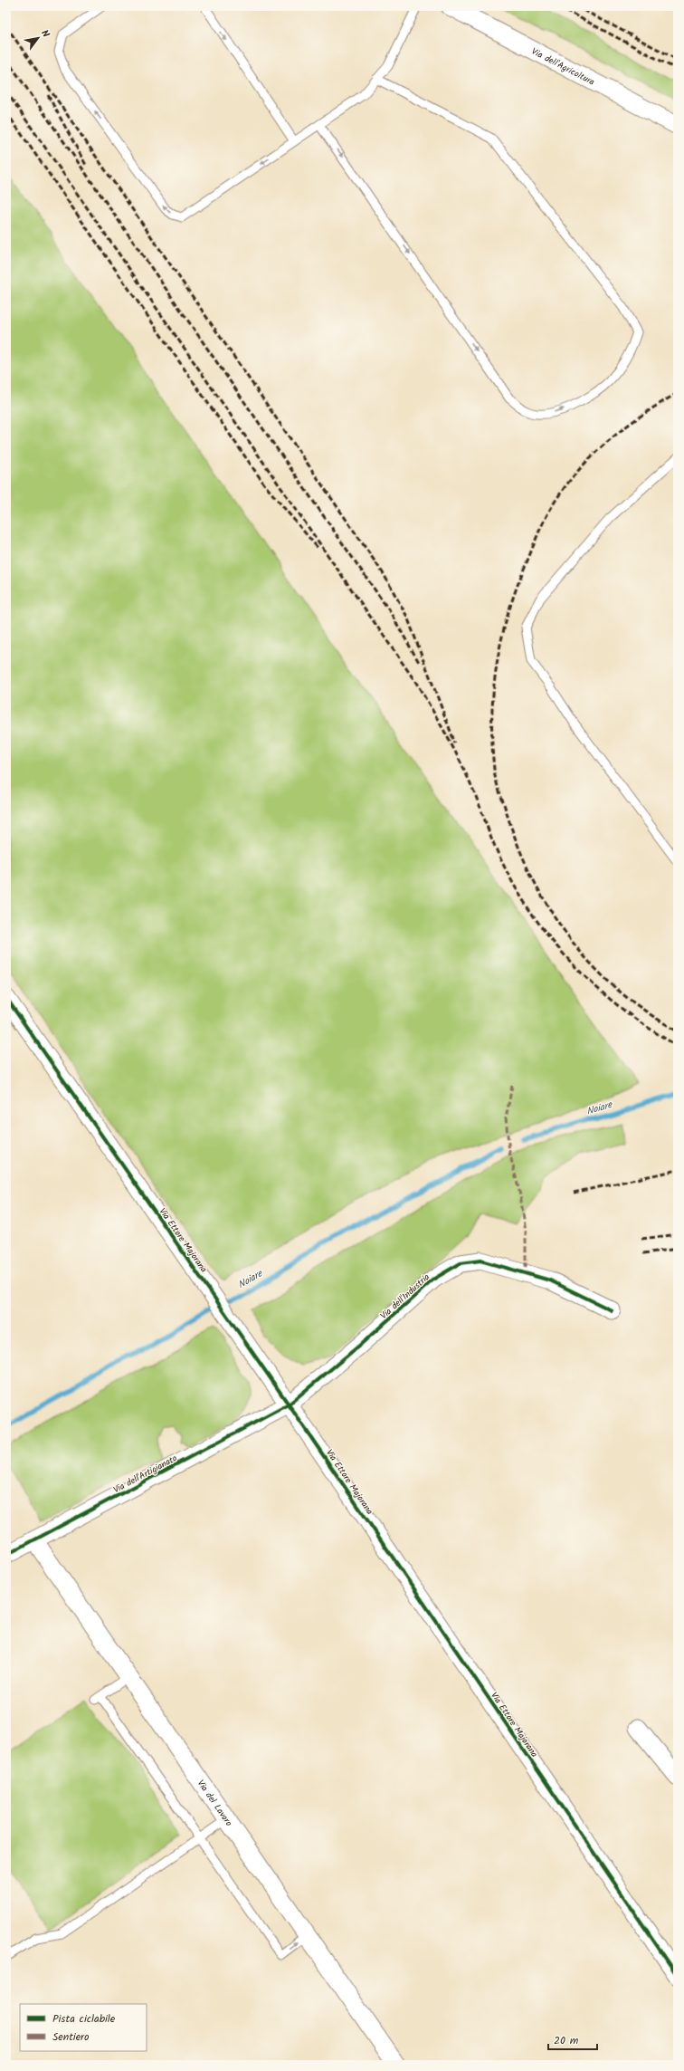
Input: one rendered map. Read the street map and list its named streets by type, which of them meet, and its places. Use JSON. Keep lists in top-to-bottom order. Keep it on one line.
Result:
{"streets":{"street":["Via dell'Agricoltura","Via Ettore Majorana","Via dell'Industria","Via dell'Artigianato","Via del Lavoro"]},"crossings":[["Via Ettore Majorana","Via dell'Industria"],["Via Ettore Majorana","Via dell'Artigianato"],["Via dell'Industria","Via dell'Artigianato"],["Via dell'Artigianato","Via del Lavoro"]],"water":["Noiare"],"legend":["Pista ciclabile","Sentiero"],"scale_bar":"20 m","north":"top right"}
